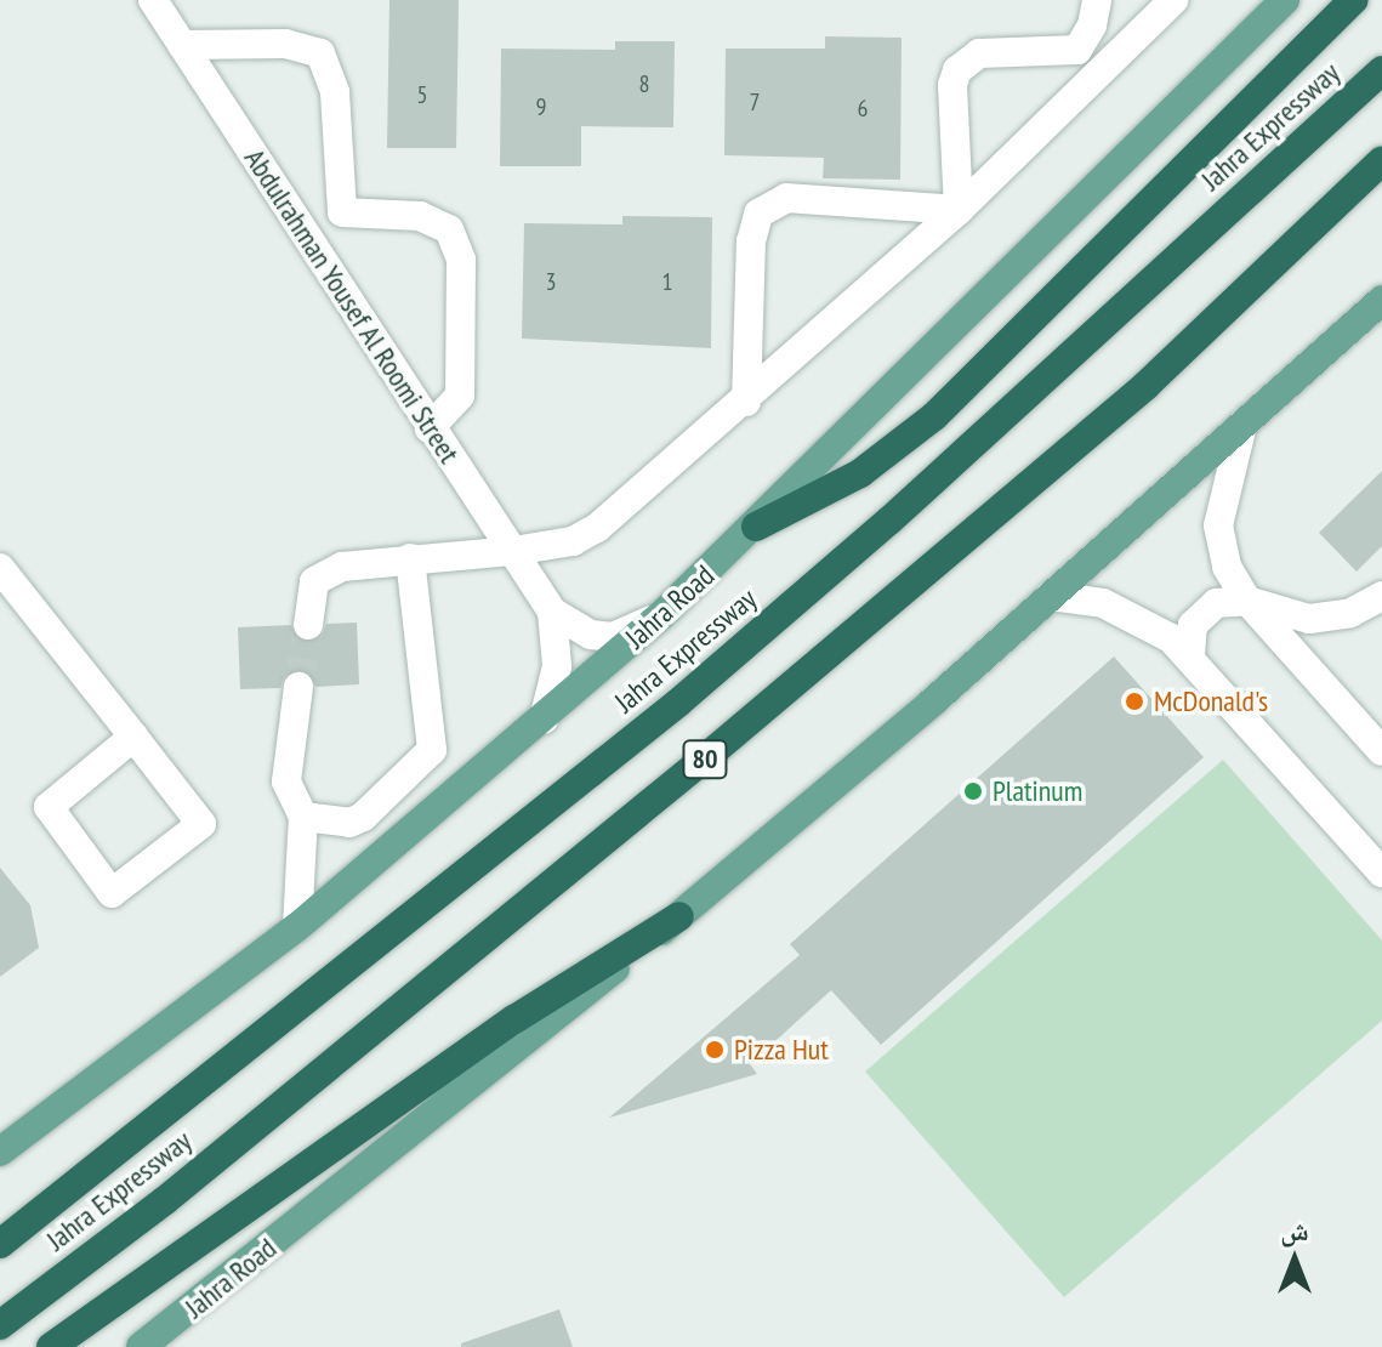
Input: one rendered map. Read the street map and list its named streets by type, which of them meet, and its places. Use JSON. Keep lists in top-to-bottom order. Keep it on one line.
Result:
{"streets":{"highway":["Jahra Expressway","80"],"main road":["Jahra Road"],"street":["Abdulrahman Yousef Al Roomi Street"]},"crossings":[["Abdulrahman Yousef Al Roomi Street","Jahra Road"]],"places":["McDonald's","Platinum","Pizza Hut"],"house_numbers":["8","5","7","9","6","3","1"],"north":"top"}
